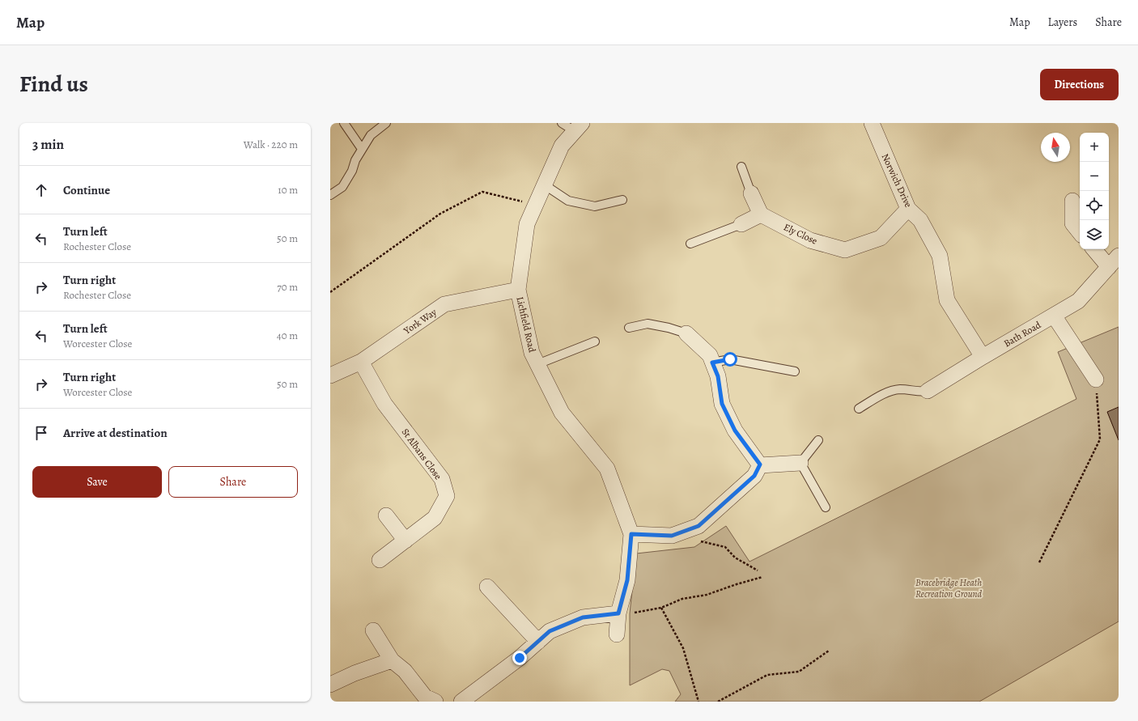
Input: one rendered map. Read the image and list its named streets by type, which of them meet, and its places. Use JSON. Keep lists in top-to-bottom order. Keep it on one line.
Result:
{"streets":{"street":["Norwich Drive","Ely Close","York Way","Lichfield Road","Bath Road","St Albans Close"]},"crossings":[["Norwich Drive","Ely Close"],["Norwich Drive","Bath Road"],["York Way","Lichfield Road"],["York Way","St Albans Close"]],"parks":["Bracebridge Heath Recreation Ground"],"north":"top","page":{"header":"Map","nav":["Map","Layers","Share"],"title":"Find us","buttons":["Directions",["Save","Share"]],"heading":["3 min","Walk · 220 m"],"map_buttons":["+","−"],"list":[["Continue","10 m"],["Turn left","Rochester Close","50 m"],["Turn right","Rochester Close","70 m"],["Turn left","Worcester Close","40 m"],["Turn right","Worcester Close","50 m"],"Arrive at destination"]}}
